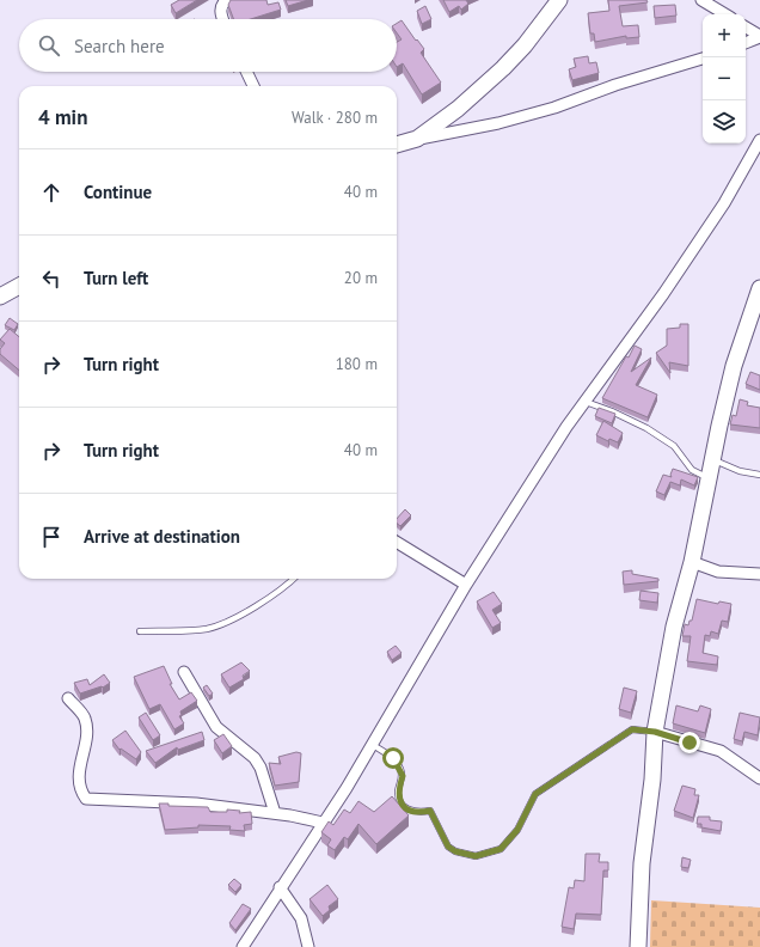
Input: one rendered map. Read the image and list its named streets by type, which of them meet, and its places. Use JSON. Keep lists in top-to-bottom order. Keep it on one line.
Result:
{"page":{"map_buttons":["+","−"],"search":"Search here","heading":["4 min","Walk · 280 m"],"list":[["Continue","40 m"],["Turn left","20 m"],["Turn right","180 m"],["Turn right","40 m"],"Arrive at destination"]}}
